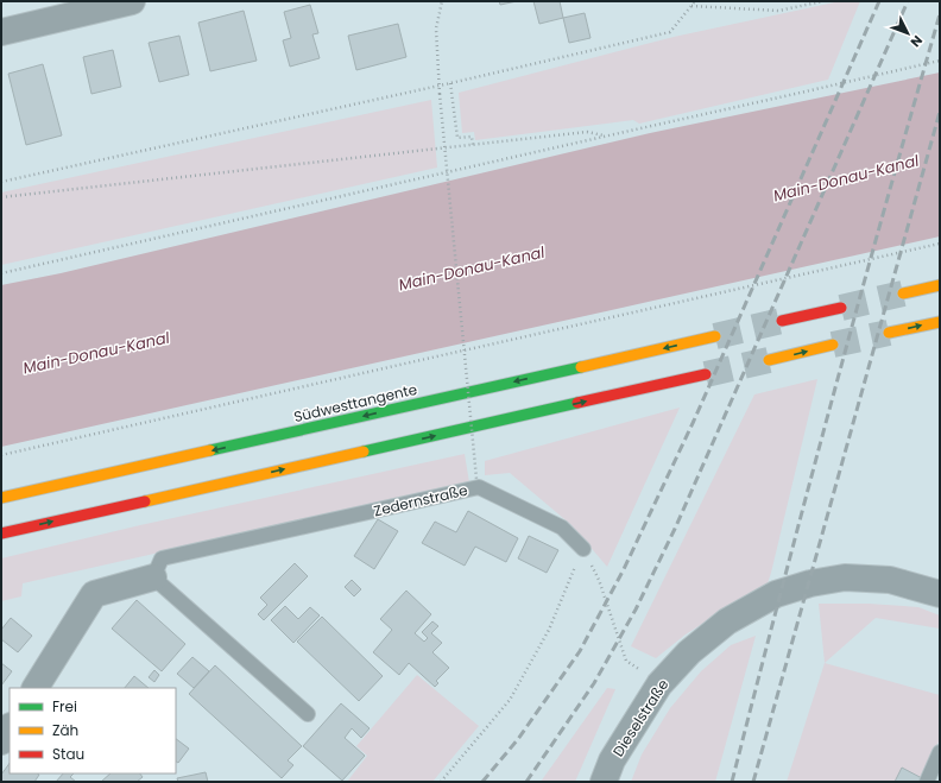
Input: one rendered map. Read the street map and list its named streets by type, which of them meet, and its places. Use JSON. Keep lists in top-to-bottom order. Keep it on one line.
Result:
{"streets":{"highway":["Südwesttangente"],"street":["Dieselstraße"],"lane":["Zedernstraße"]},"water":["Main-Donau-Kanal"],"legend":["Frei","Zäh","Stau"],"north":"bottom right"}
